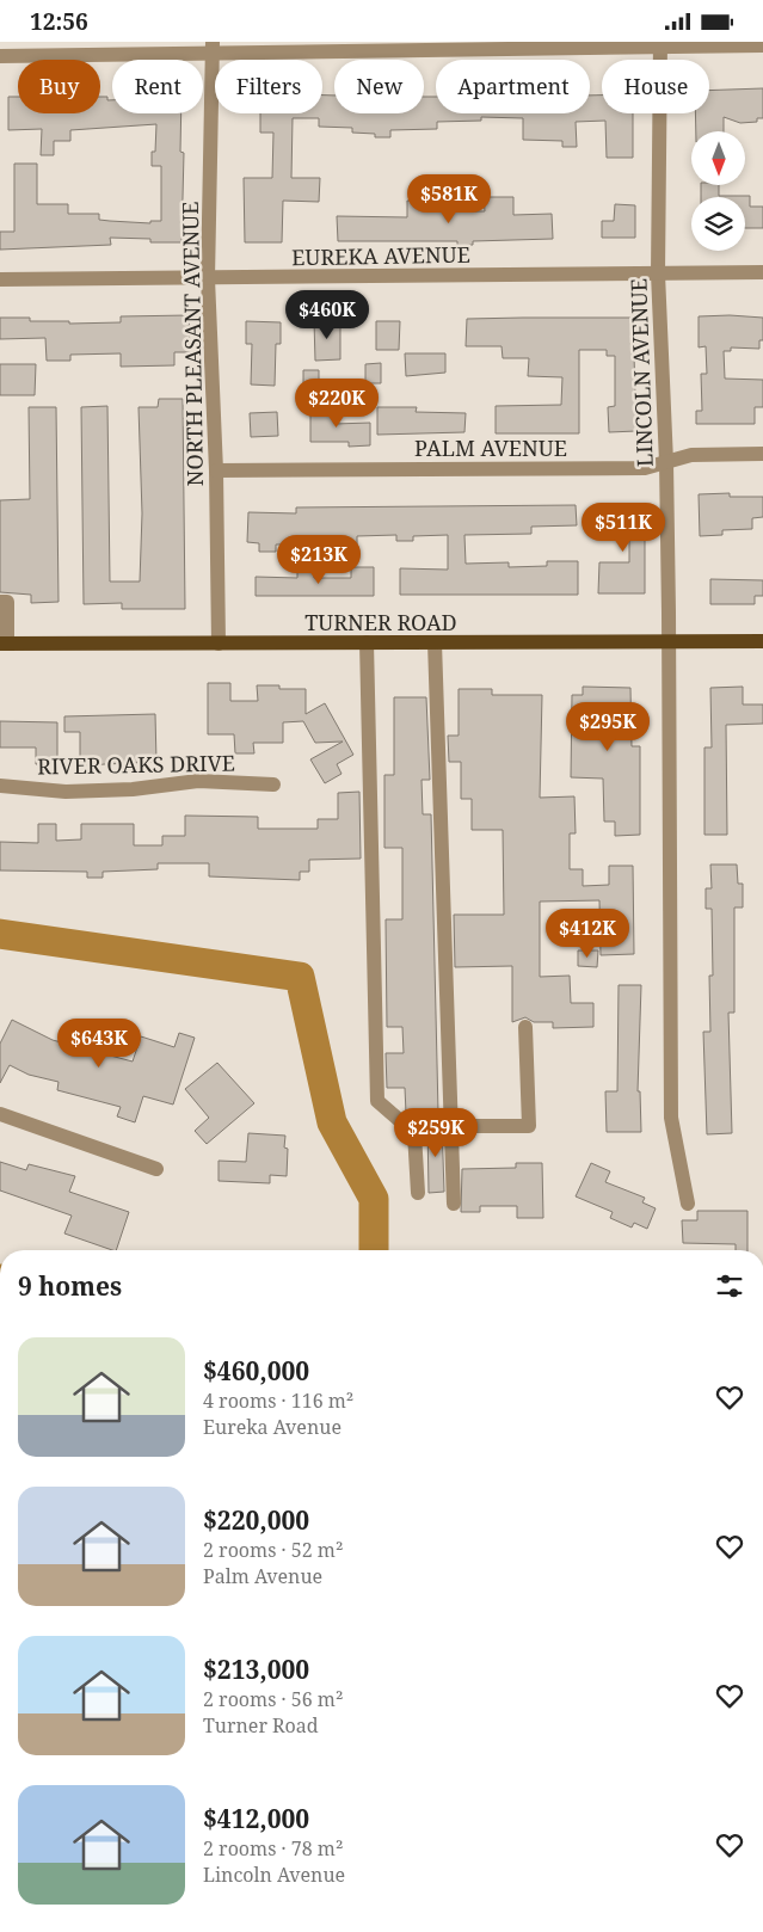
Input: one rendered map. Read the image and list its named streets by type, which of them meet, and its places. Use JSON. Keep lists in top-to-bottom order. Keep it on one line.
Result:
{"streets":{"main road":["TURNER ROAD"],"street":["EUREKA AVENUE","NORTH PLEASANT AVENUE","LINCOLN AVENUE","PALM AVENUE","RIVER OAKS DRIVE"]},"crossings":[["EUREKA AVENUE","NORTH PLEASANT AVENUE"],["EUREKA AVENUE","LINCOLN AVENUE"],["NORTH PLEASANT AVENUE","PALM AVENUE"],["NORTH PLEASANT AVENUE","TURNER ROAD"],["LINCOLN AVENUE","PALM AVENUE"],["LINCOLN AVENUE","TURNER ROAD"]],"north":"bottom","page":{"status":"12:56","chip":["Buy","Rent","Filters","New","Apartment","House"],"price":["$581K","$460K","$220K","$511K","$213K","$295K","$412K","$643K","$259K"],"heading":"9 homes","list":[{"name":"$460,000","note":"4 rooms · 116 m² · Eureka Avenue"},{"name":"$220,000","note":"2 rooms · 52 m² · Palm Avenue"},{"name":"$213,000","note":"2 rooms · 56 m² · Turner Road"},{"name":"$412,000","note":"2 rooms · 78 m² · Lincoln Avenue"}]}}
